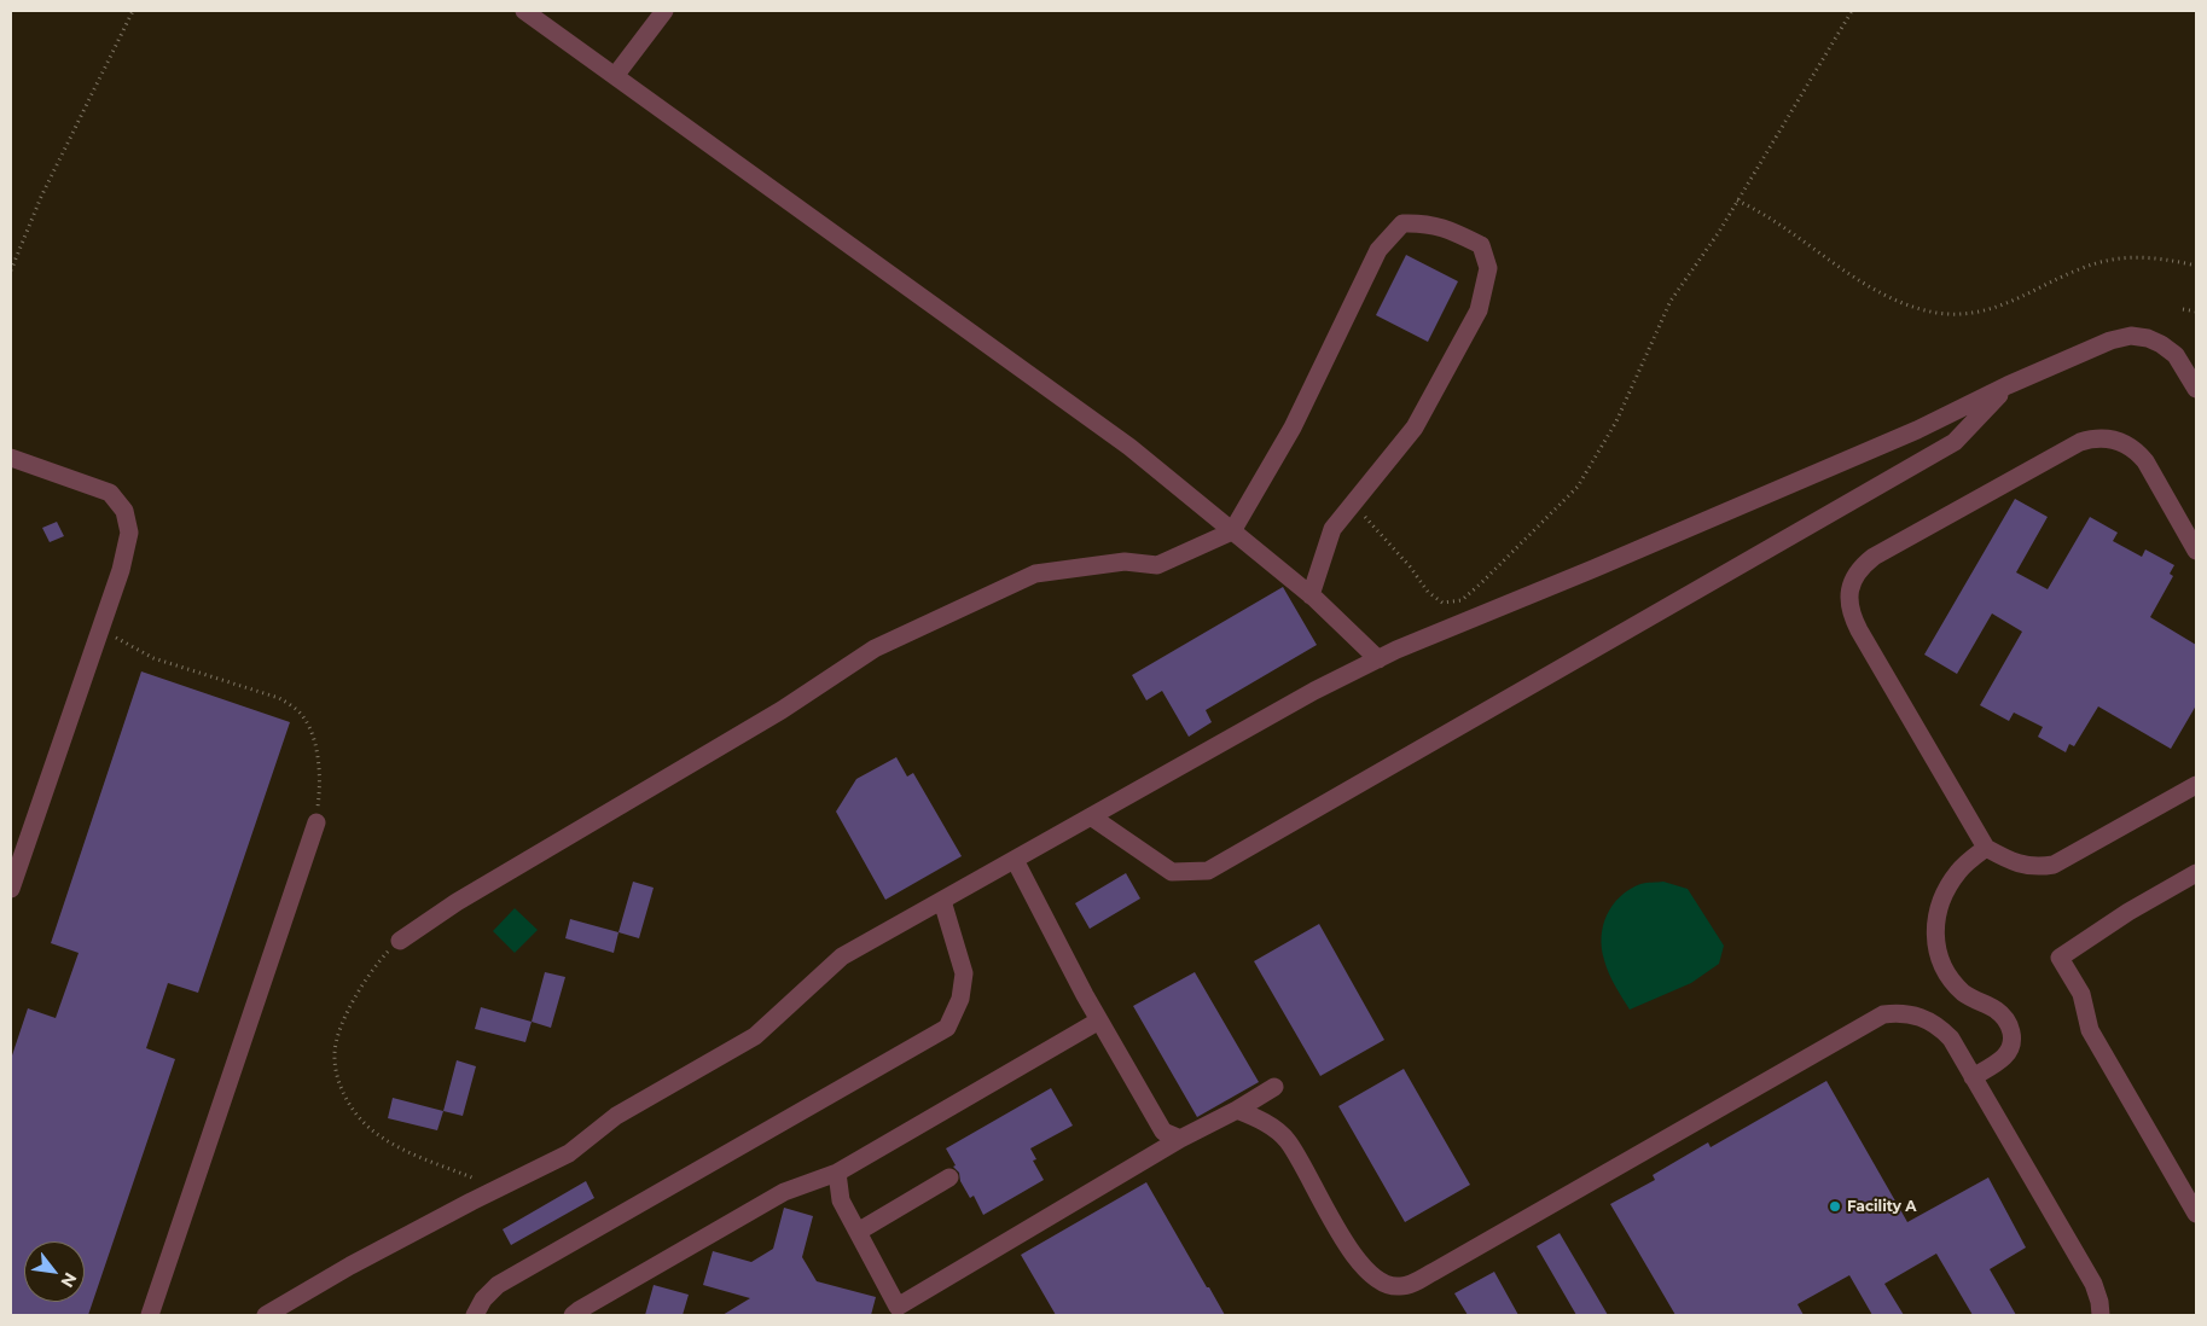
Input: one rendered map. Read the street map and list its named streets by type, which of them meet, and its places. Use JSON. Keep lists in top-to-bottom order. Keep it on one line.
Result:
{"places":["Facility A"],"north":"bottom right"}
